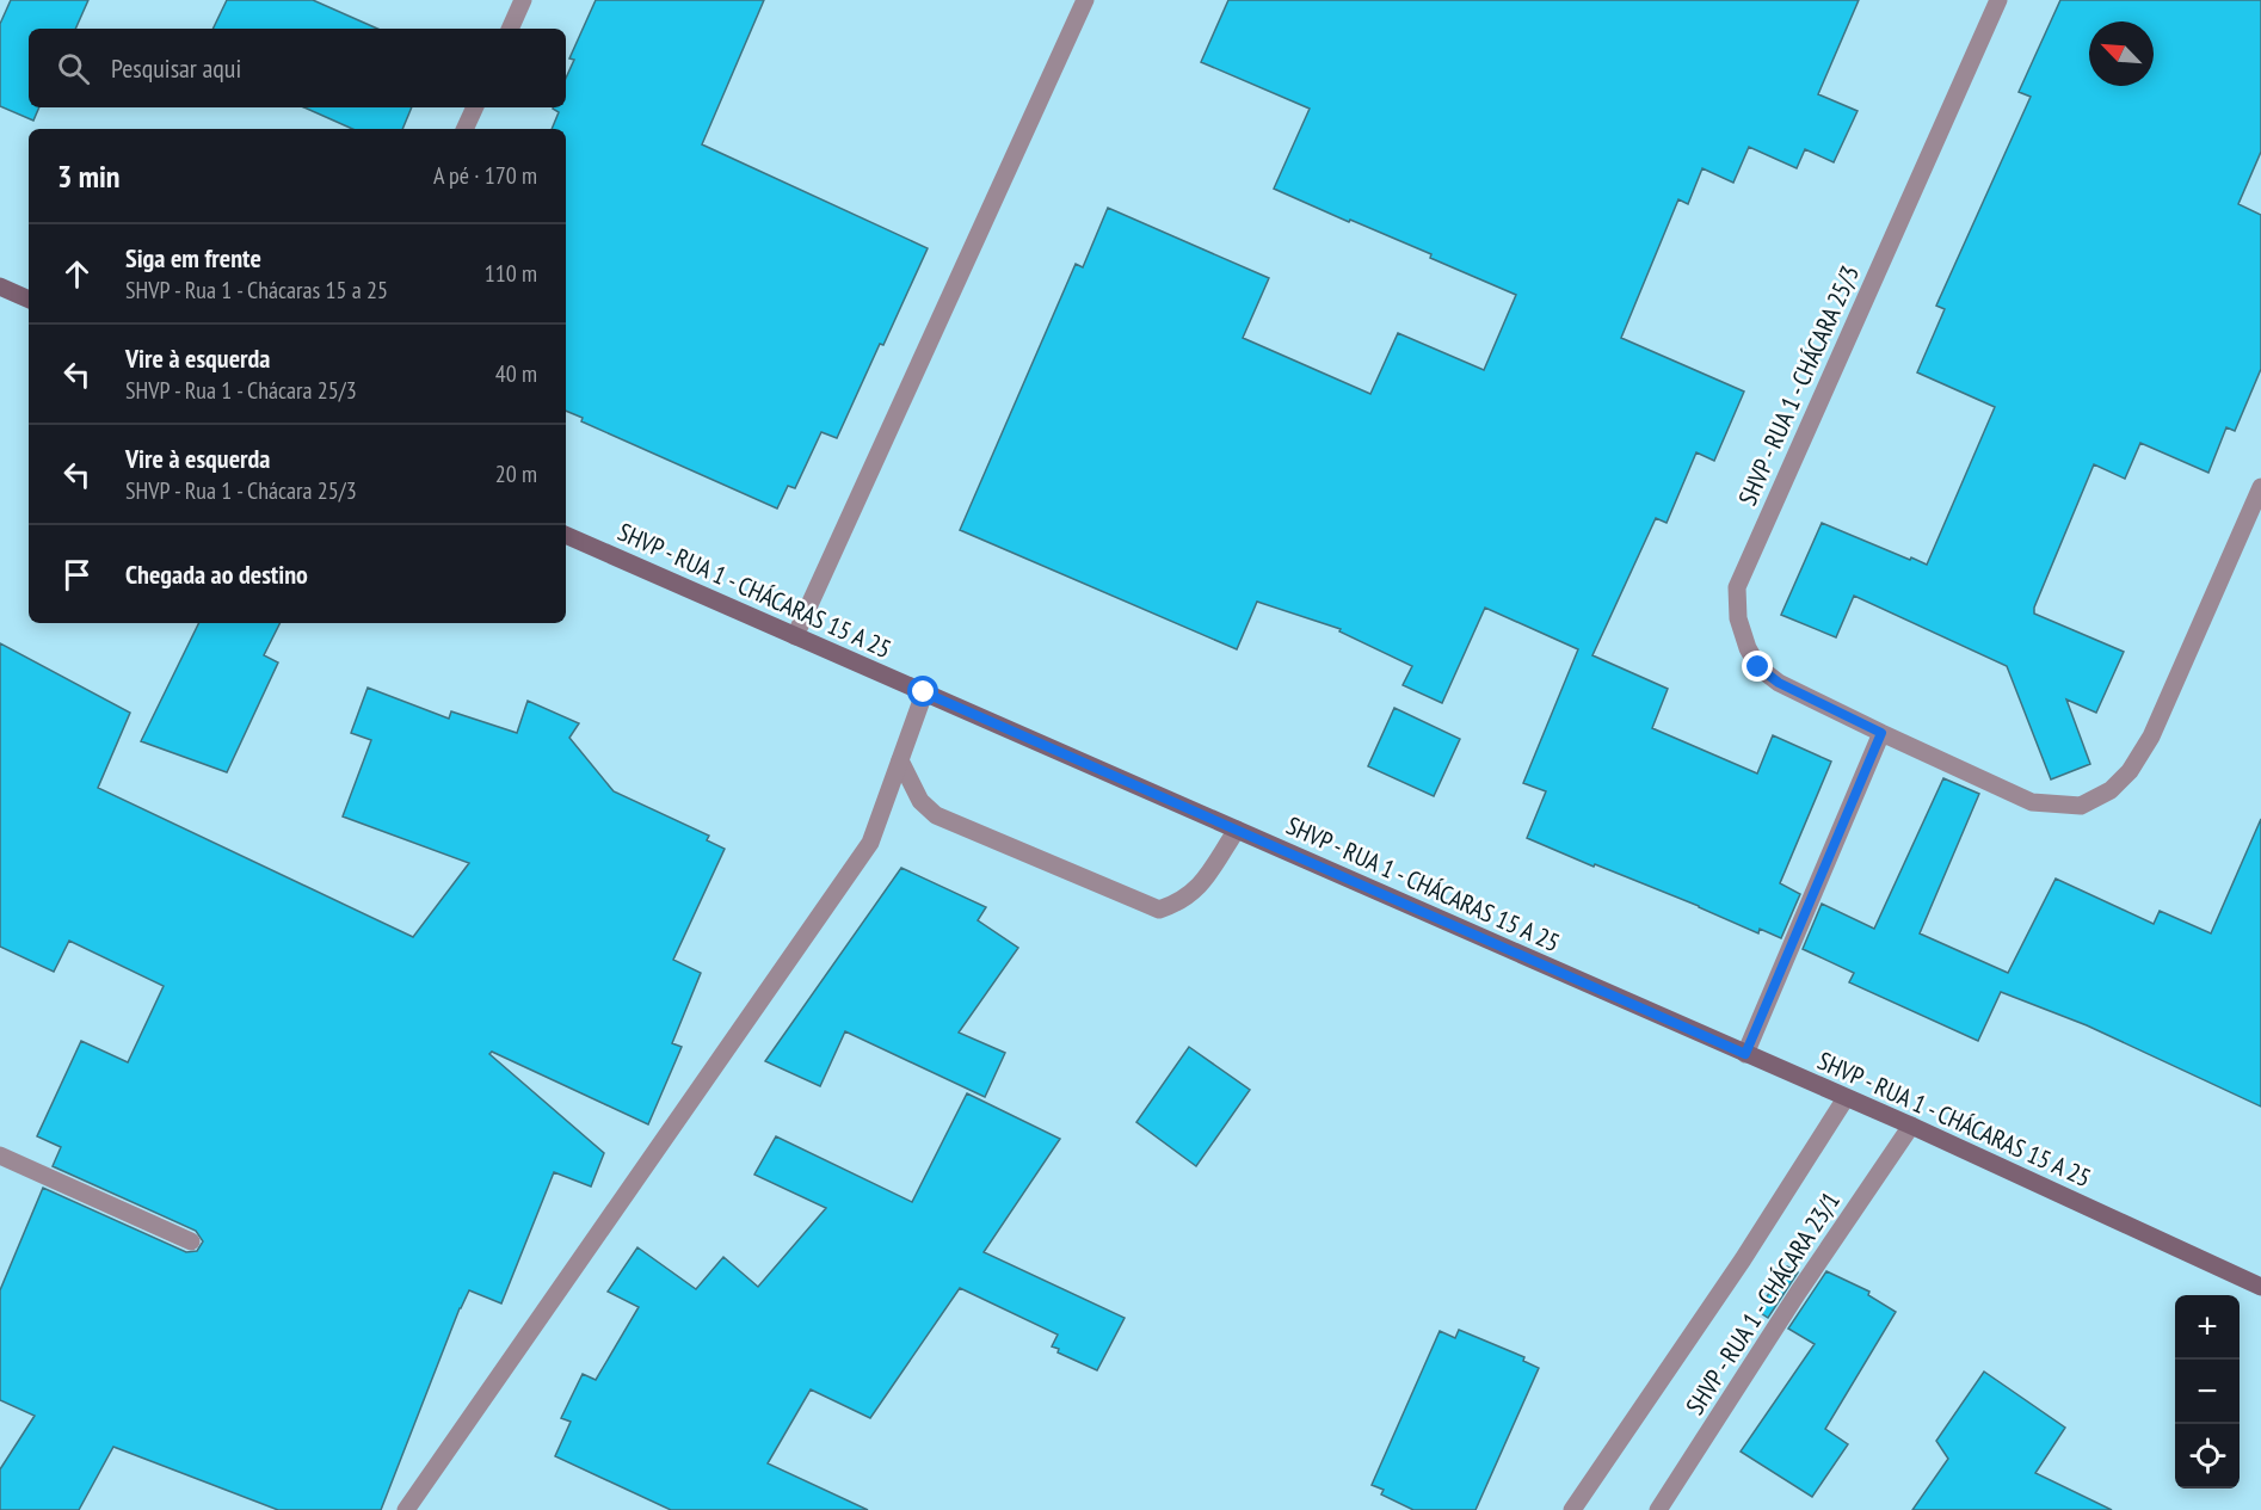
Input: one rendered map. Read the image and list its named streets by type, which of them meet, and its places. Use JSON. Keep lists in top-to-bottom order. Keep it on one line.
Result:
{"streets":{"street":["SHVP - RUA 1 - CHÁCARA 25/3","SHVP - RUA 1 - CHÁCARAS 15 A 25","SHVP - RUA 1 - CHÁCARA 23/1"]},"crossings":[["SHVP - RUA 1 - CHÁCARAS 15 A 25","SHVP - RUA 1 - CHÁCARA 23/1"]],"north":"top left","page":{"search":"Pesquisar aqui","heading":["3 min","A pé · 170 m"],"list":[["Siga em frente","SHVP - Rua 1 - Chácaras 15 a 25","110 m"],["Vire à esquerda","SHVP - Rua 1 - Chácara 25/3","40 m"],["Vire à esquerda","SHVP - Rua 1 - Chácara 25/3","20 m"],"Chegada ao destino"],"map_buttons":["+","−"]}}
